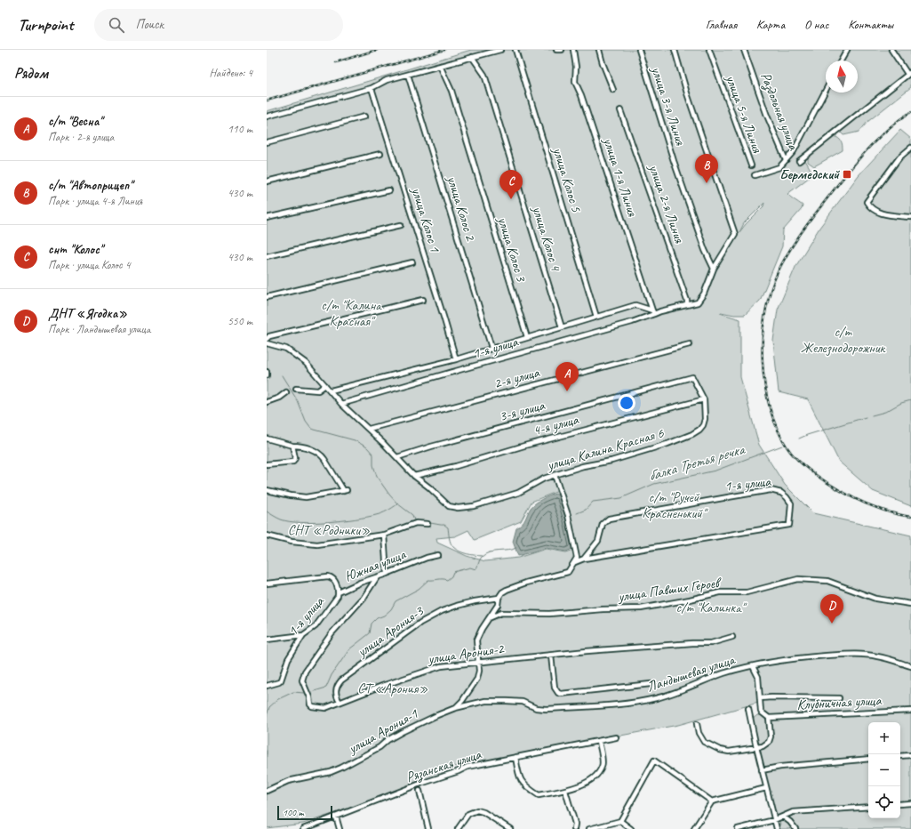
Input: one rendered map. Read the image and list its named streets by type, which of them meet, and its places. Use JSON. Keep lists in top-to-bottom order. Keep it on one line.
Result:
{"streets":{"street":["улица 3-я Линия","Раздольная улица","улица 5-я Линия","улица 1-я Линия","улица Колос 5","улица 2-я Линия","улица Колос 2","улица Колос 1","улица Колос 4","улица Колос 3","1-я улица","2-я улица","3-я улица","4-я улица","улица Калина Красная 6","Южная улица","улица Павших Героев","улица Арония-3","улица Арония-2","Ландышевая улица","Клубничная улица","улица Арония-1","Рязанская улица"]},"crossings":[["улица 3-я Линия","1-я улица"],["улица 1-я Линия","1-я улица"],["улица Колос 5","1-я улица"],["улица 2-я Линия","1-я улица"],["улица Колос 2","1-я улица"],["улица Колос 1","1-я улица"],["улица Колос 4","1-я улица"],["улица Колос 3","1-я улица"],["1-я улица","улица Калина Красная 6"],["1-я улица","Южная улица"],["2-я улица","улица Калина Красная 6"],["3-я улица","4-я улица"],["3-я улица","улица Калина Красная 6"],["4-я улица","улица Калина Красная 6"],["Южная улица","улица Арония-2"],["улица Арония-3","улица Арония-2"],["Ландышевая улица","улица Арония-1"]],"water":["балка Третья речка"],"parks":["с/т \"Калина Красная\"","с/т Железнодорожник","с/т \"Ручей Красненький\"","СНТ «Родники»","с/т \"Калинка\"","СТ «Арония»"],"places":{"transit":["Бермедский"]},"scale_bar":"100 m","north":"top","page":{"header":"Turnpoint","search":"Поиск","nav":["Главная","Карта","О нас","Контакты"],"heading":["Рядом","Найдено: 4"],"list":[{"mark":"A","name":"с/т \"Весна\"","note":"Парк · 2-я улица","value":"110 m"},{"mark":"B","name":"с/т \"Автоприцеп\"","note":"Парк · улица 4-я Линия","value":"430 m"},{"mark":"C","name":"снт \"Колос\"","note":"Парк · улица Колос 4","value":"430 m"},{"mark":"D","name":"ДНТ «Ягодка»","note":"Парк · Ландышевая улица","value":"550 m"}],"pins":["B","C","A","D"],"map_buttons":["+","−"],"scale":"100 m"}}
